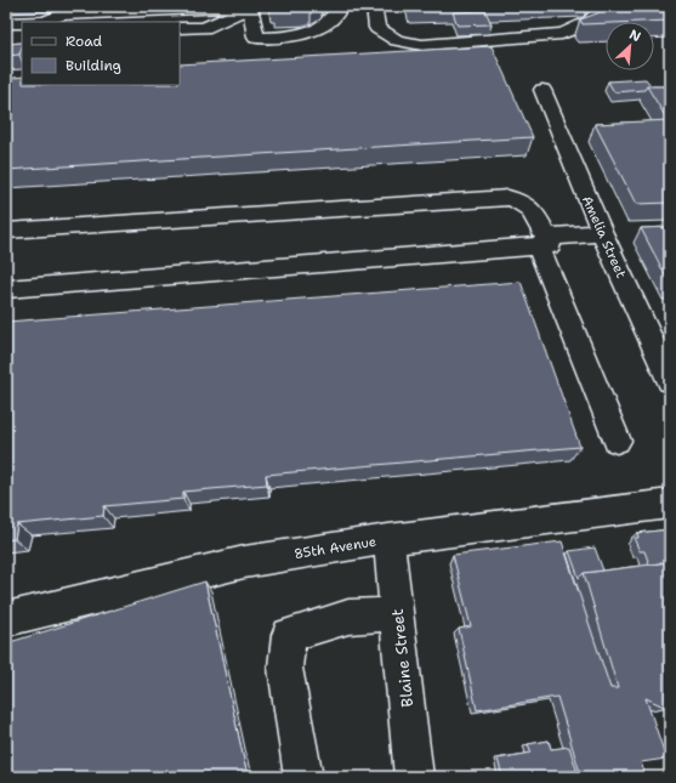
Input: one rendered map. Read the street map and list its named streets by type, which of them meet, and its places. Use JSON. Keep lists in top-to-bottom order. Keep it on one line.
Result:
{"streets":{"street":["Amelia Street","85th Avenue","Blaine Street"]},"crossings":[["85th Avenue","Blaine Street"]],"legend":["Road","Building"],"north":"top right"}
